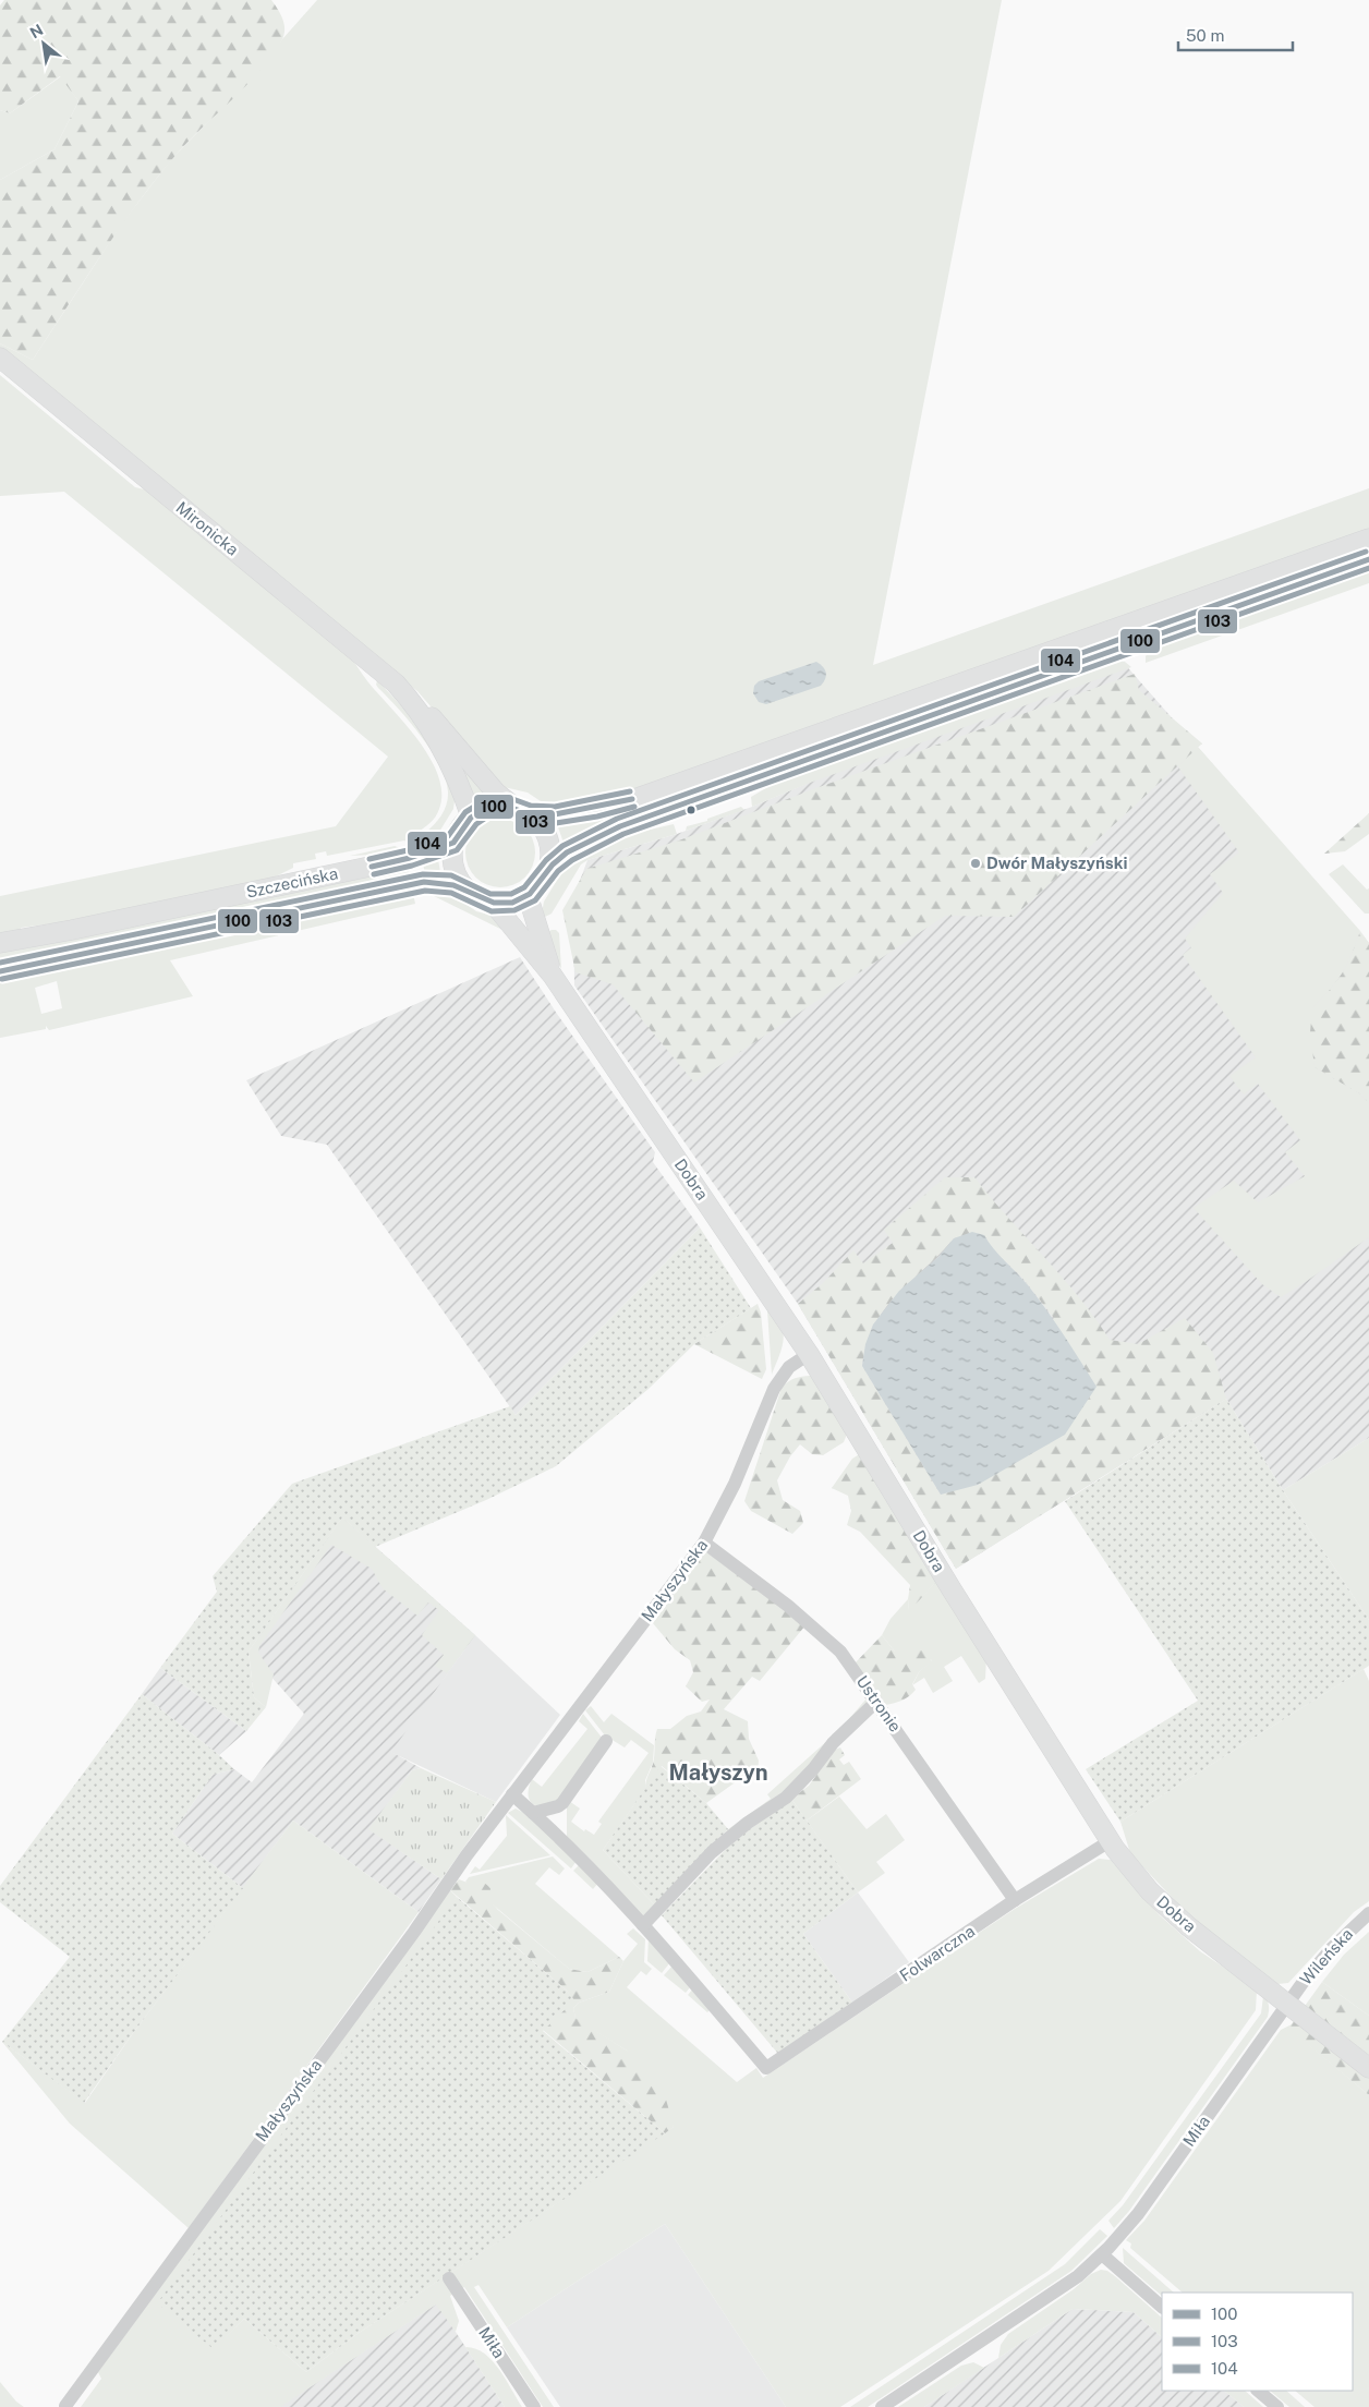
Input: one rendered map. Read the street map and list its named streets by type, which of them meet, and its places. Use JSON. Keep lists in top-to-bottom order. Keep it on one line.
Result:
{"streets":{"main road":["Mironicka","Szczecińska","Dobra"],"street":["Małyszyńska","Ustronie","Folwarczna","Wileńska","Miła"]},"crossings":[["Mironicka","Szczecińska"],["Mironicka","Dobra"],["Szczecińska","Dobra"],["Dobra","Małyszyńska"],["Dobra","Folwarczna"],["Dobra","Wileńska"],["Dobra","Miła"],["Małyszyńska","Ustronie"],["Ustronie","Folwarczna"],["Wileńska","Miła"]],"districts":["Małyszyn"],"places":["Dwór Małyszyński"],"lines":["transit line 104","transit line 100","transit line 103"],"legend":["100","103","104"],"scale_bar":"50 m","north":"top left"}
